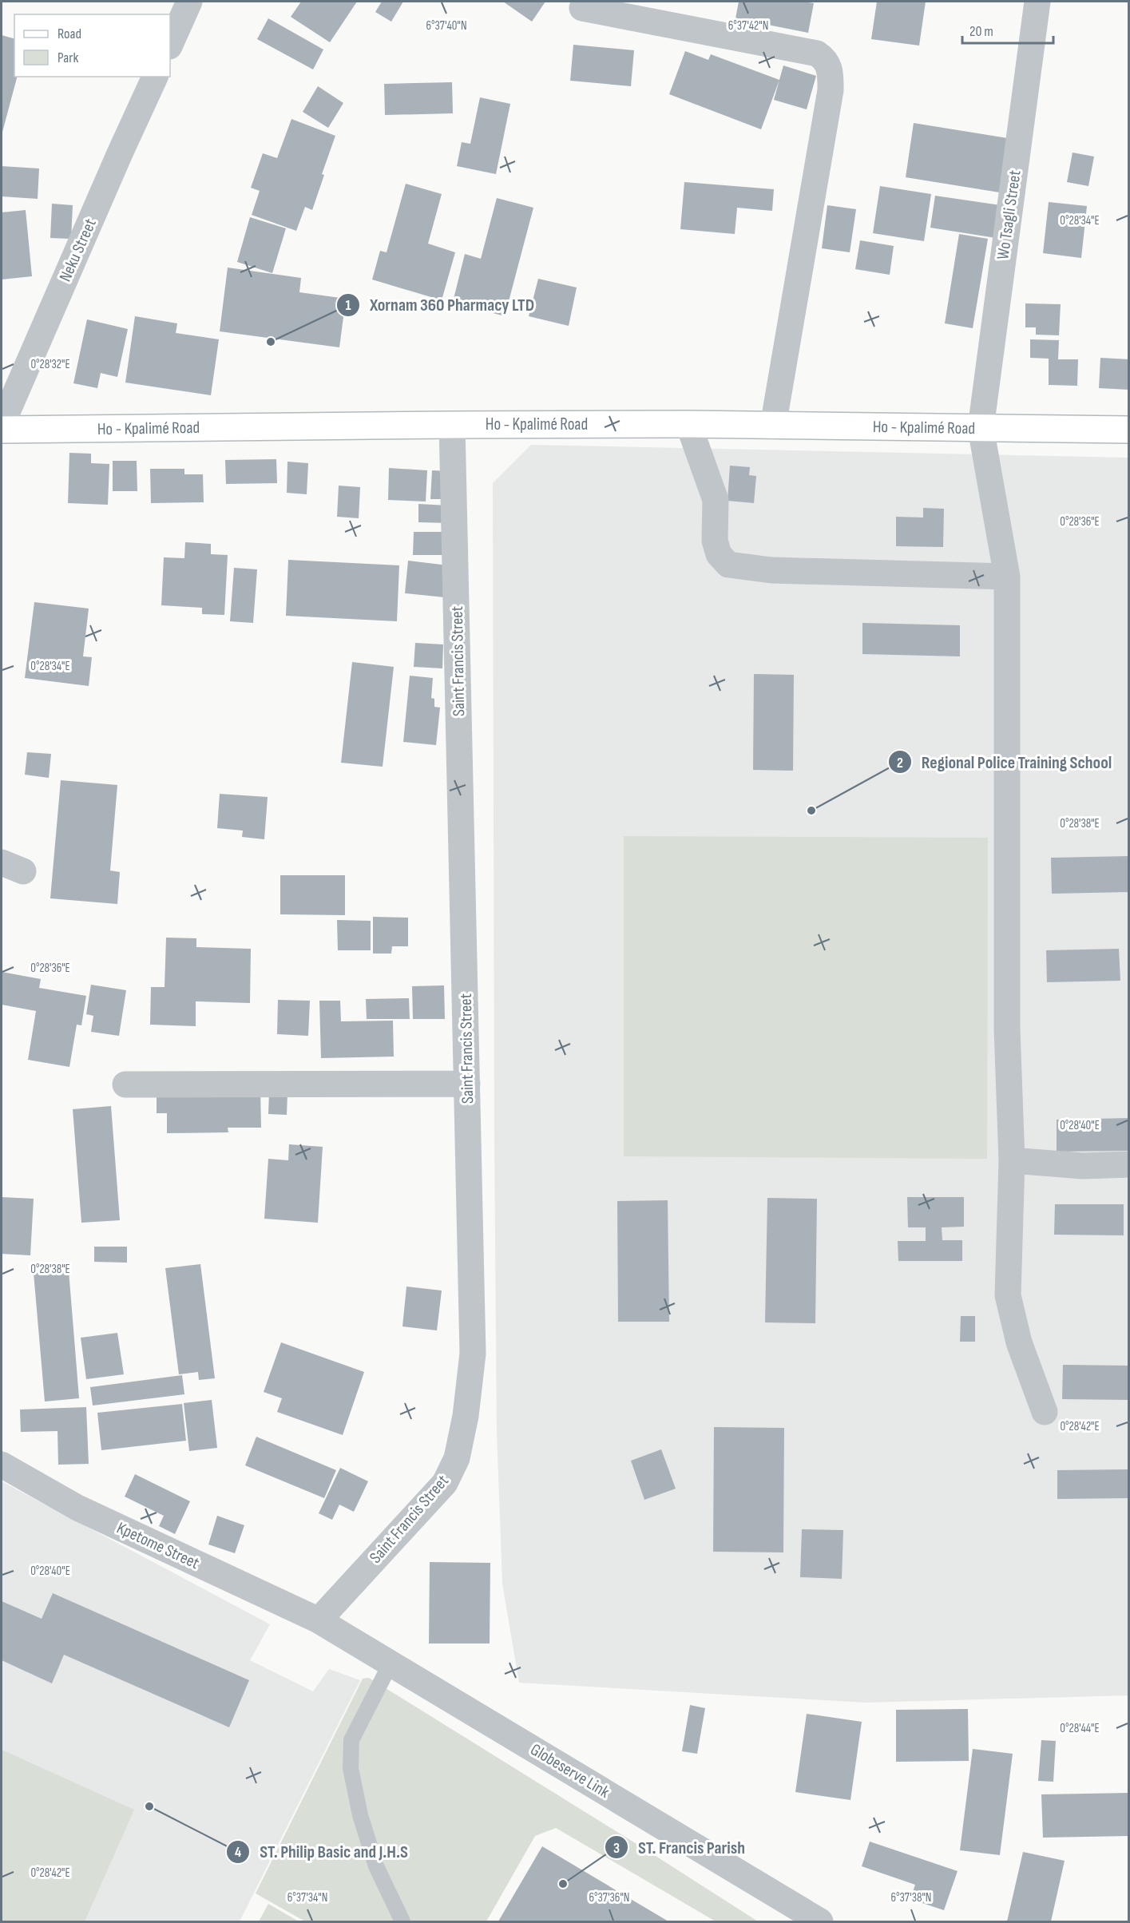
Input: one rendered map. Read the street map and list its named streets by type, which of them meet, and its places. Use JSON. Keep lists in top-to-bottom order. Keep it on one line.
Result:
{"streets":{"main road":["Ho - Kpalimé Road"],"street":["Wo Tsagli Street","Neku Street","Saint Francis Street","Kpetome Street","Globeserve Link"]},"crossings":[["Wo Tsagli Street","Ho - Kpalimé Road"],["Ho - Kpalimé Road","Saint Francis Street"],["Saint Francis Street","Kpetome Street"],["Saint Francis Street","Globeserve Link"],["Kpetome Street","Globeserve Link"]],"places":["Xornam 360 Pharmacy LTD","Regional Police Training School","ST. Philip Basic and J.H.S","ST. Francis Parish"],"legend":["Road","Park"],"scale_bar":"20 m","coordinates":["6°37'40\"N","6°37'42\"N","0°28'34\"E","0°28'32\"E","0°28'36\"E","0°28'38\"E","0°28'40\"E","0°28'42\"E","0°28'44\"E","6°37'34\"N","6°37'36\"N","6°37'38\"N"]}
